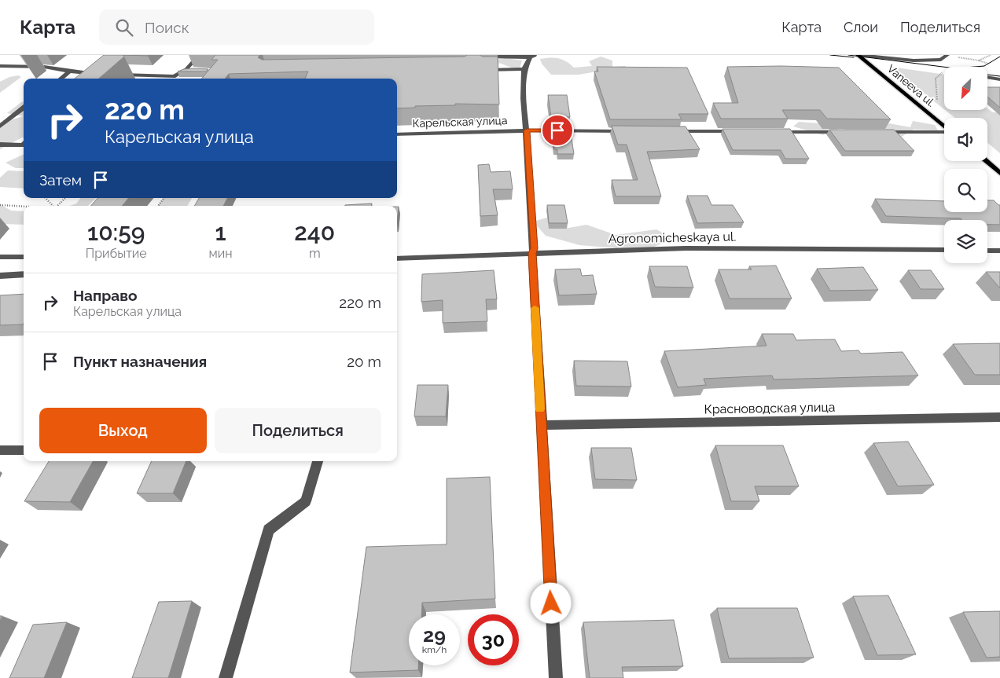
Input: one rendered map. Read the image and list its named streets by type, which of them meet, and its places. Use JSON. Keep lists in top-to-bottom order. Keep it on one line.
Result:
{"streets":{"main road":["Vaneeva ul."],"street":["Карельская улица","Agronomicheskaya ul.","Красноводская улица"]},"north":"bottom left","page":{"header":"Карта","search":"Поиск","nav":["Карта","Слои","Поделиться"],"turn":["220 m","Карельская улица"],"then":"Затем","eta":["10:59","Прибытие","1","мин","240","m"],"list":[{"name":"Направо","note":"Карельская улица","value":"220 m"},{"name":"Пункт назначения","value":"20 m"}],"buttons":["Выход","Поделиться"],"speed":"29 km/h","limit":"30"}}
